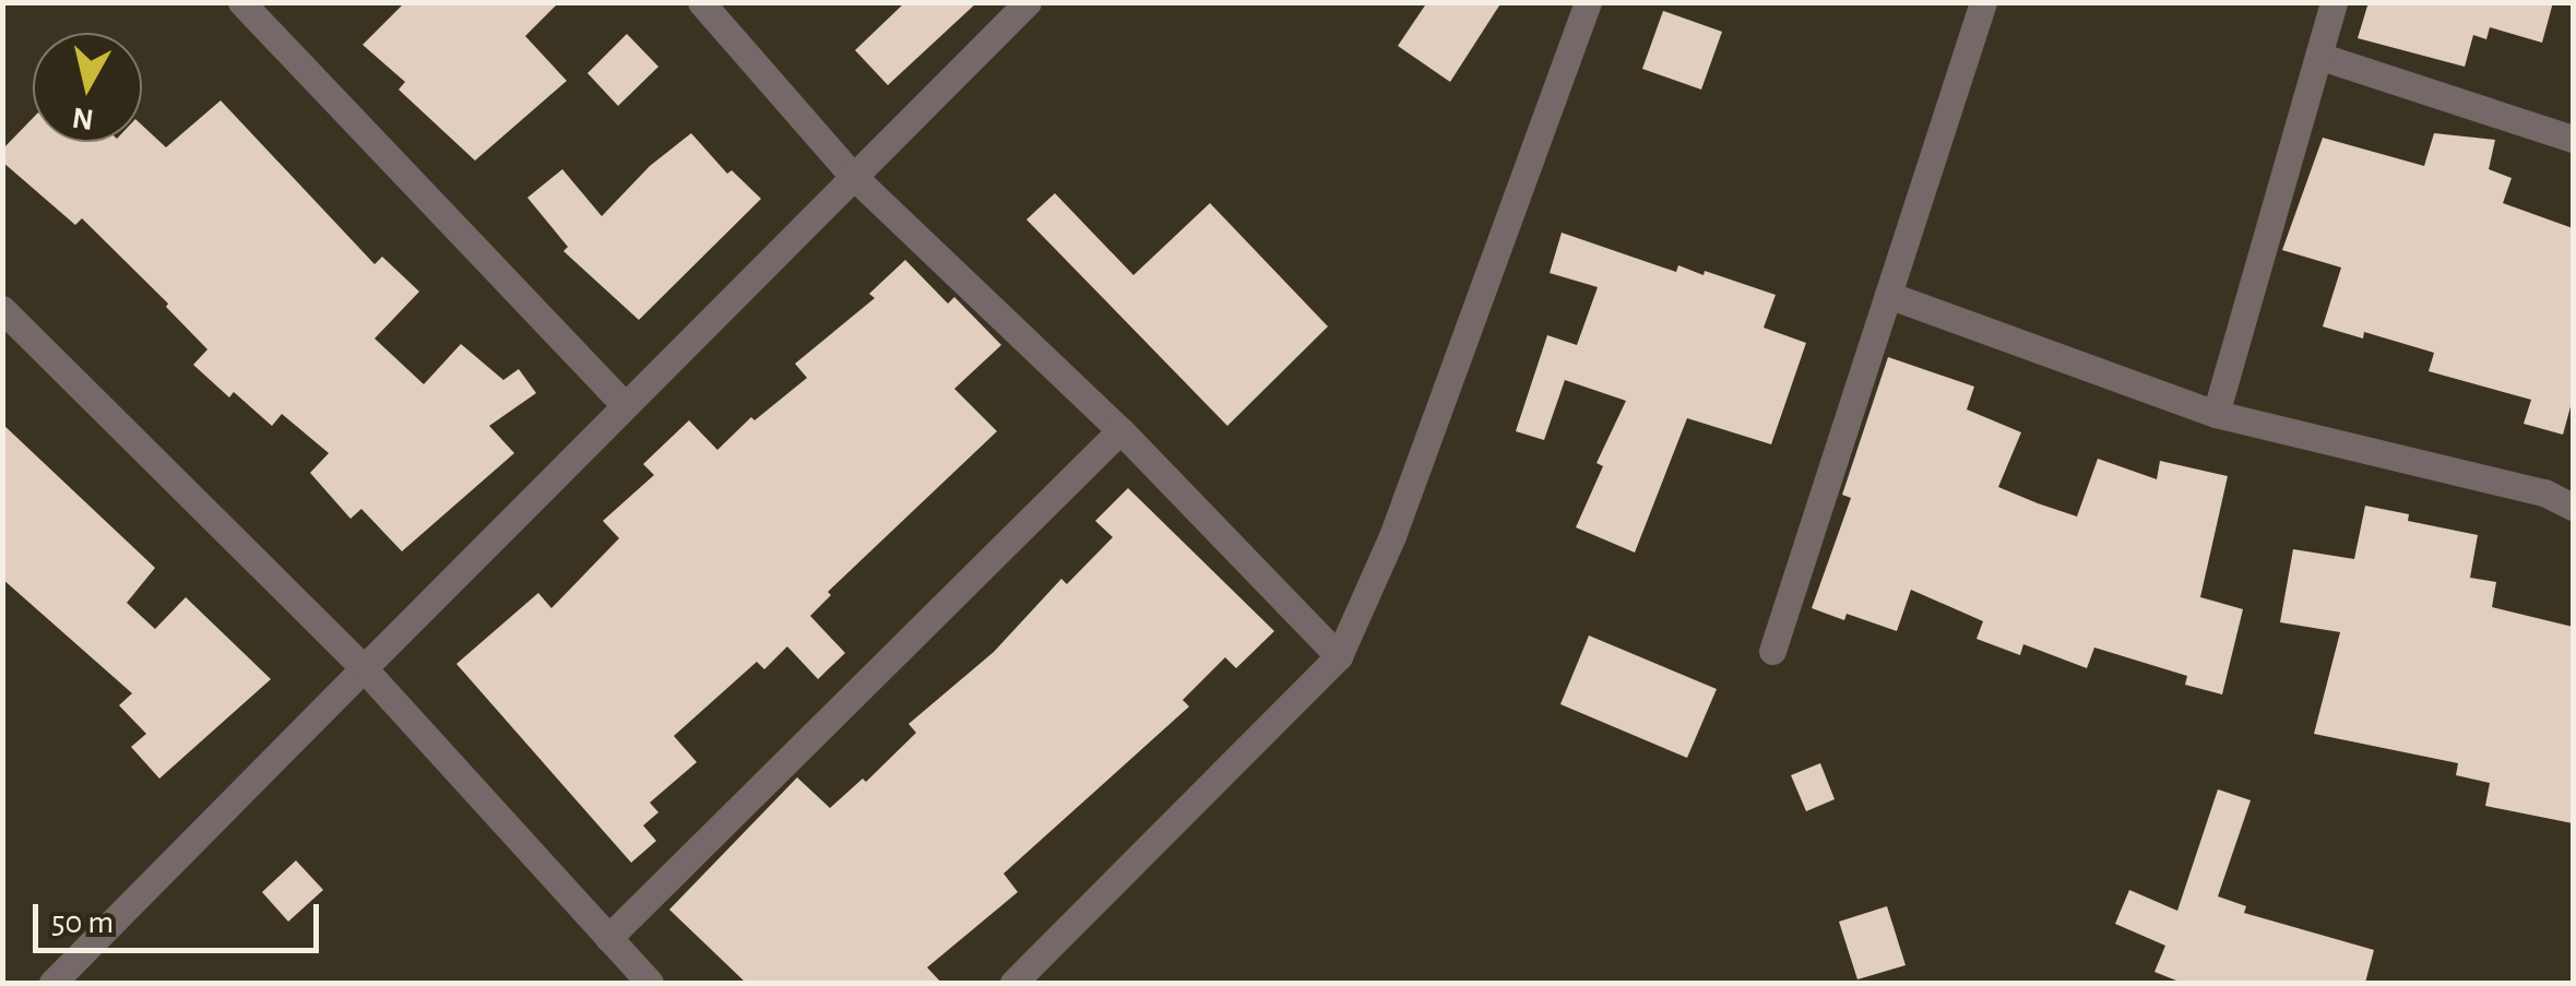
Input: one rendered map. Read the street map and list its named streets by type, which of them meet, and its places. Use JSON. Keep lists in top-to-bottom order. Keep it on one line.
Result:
{"scale_bar":"50 m","north":"bottom"}
